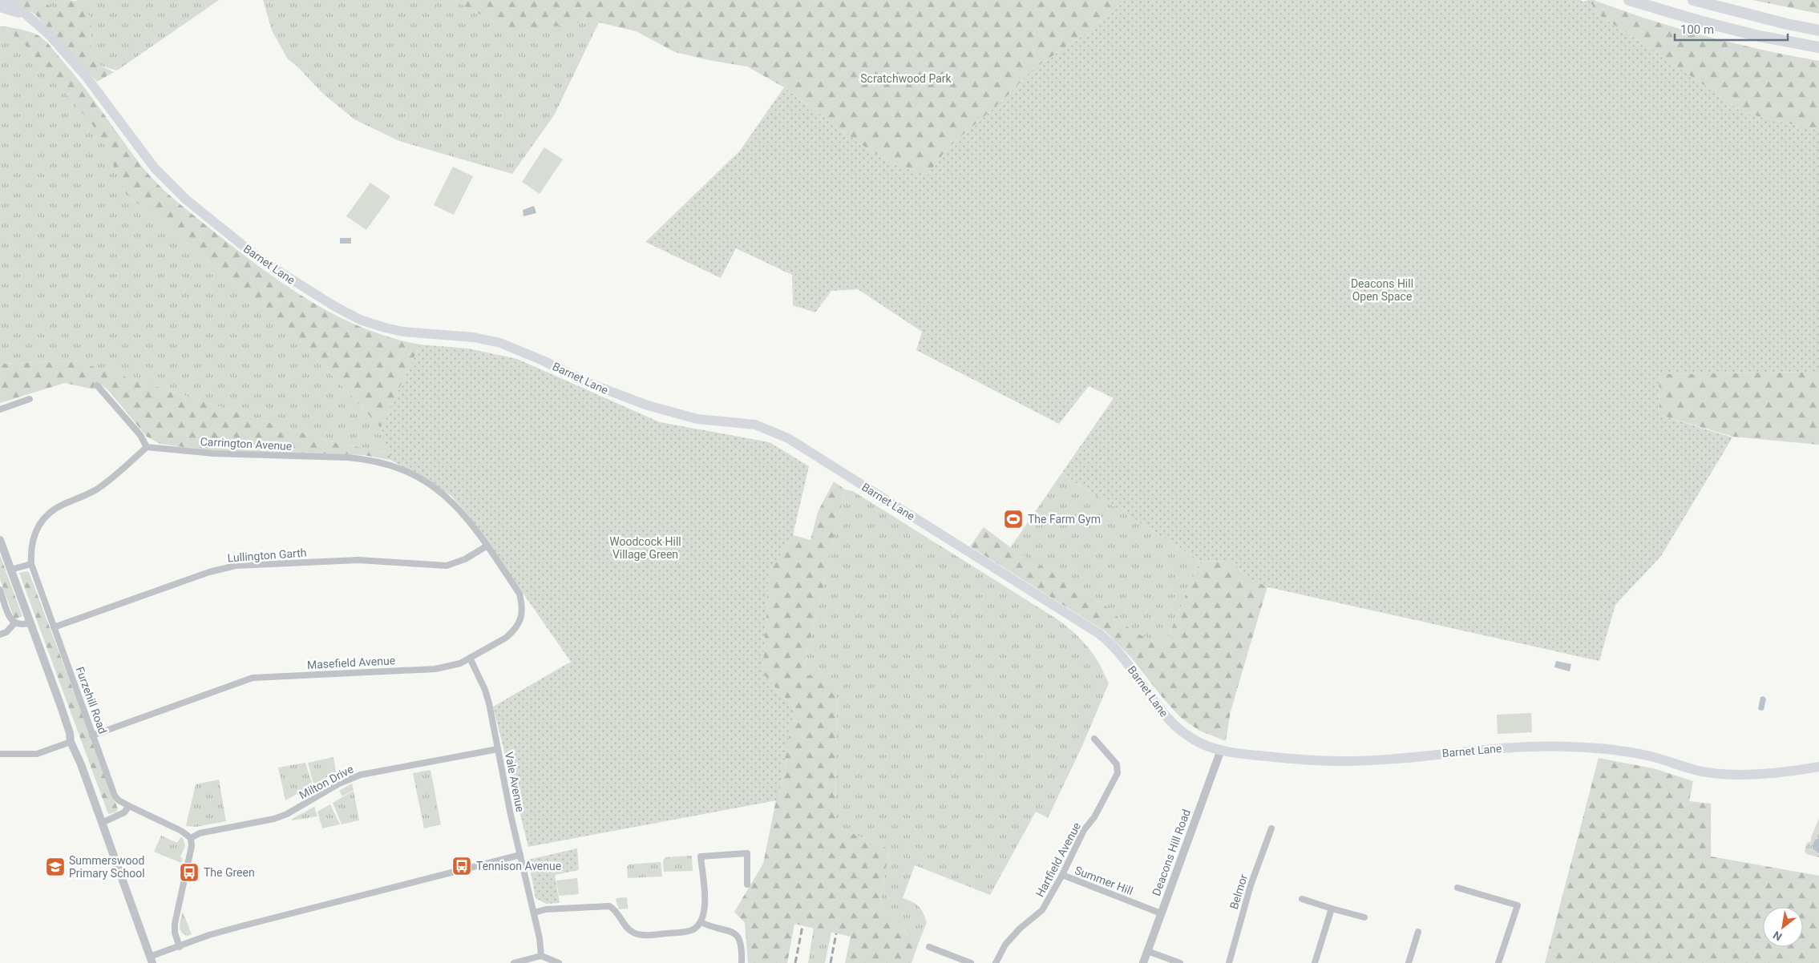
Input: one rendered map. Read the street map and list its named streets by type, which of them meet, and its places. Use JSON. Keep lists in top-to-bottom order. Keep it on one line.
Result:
{"streets":{"main road":["Barnet Lane"],"street":["Carrington Avenue","Lullington Garth","Masefield Avenue","Furzehill Road","Milton Drive","Vale Avenue","Deacons Hill Road","Hartfield Avenue","Summer Hill","Belmor"]},"crossings":[["Barnet Lane","Deacons Hill Road"],["Carrington Avenue","Lullington Garth"],["Carrington Avenue","Masefield Avenue"],["Lullington Garth","Masefield Avenue"],["Lullington Garth","Furzehill Road"],["Masefield Avenue","Furzehill Road"],["Masefield Avenue","Vale Avenue"],["Milton Drive","Vale Avenue"],["Deacons Hill Road","Summer Hill"],["Hartfield Avenue","Summer Hill"]],"parks":["Scratchwood Park","Deacons Hill Open Space","Woodcock Hill Village Green"],"places":{"sports":["The Farm Gym"],"bus stop":["Tennison Avenue","The Green"],"school or university":["Summerswood Primary School"]},"scale_bar":"100 m","north":"bottom left"}
